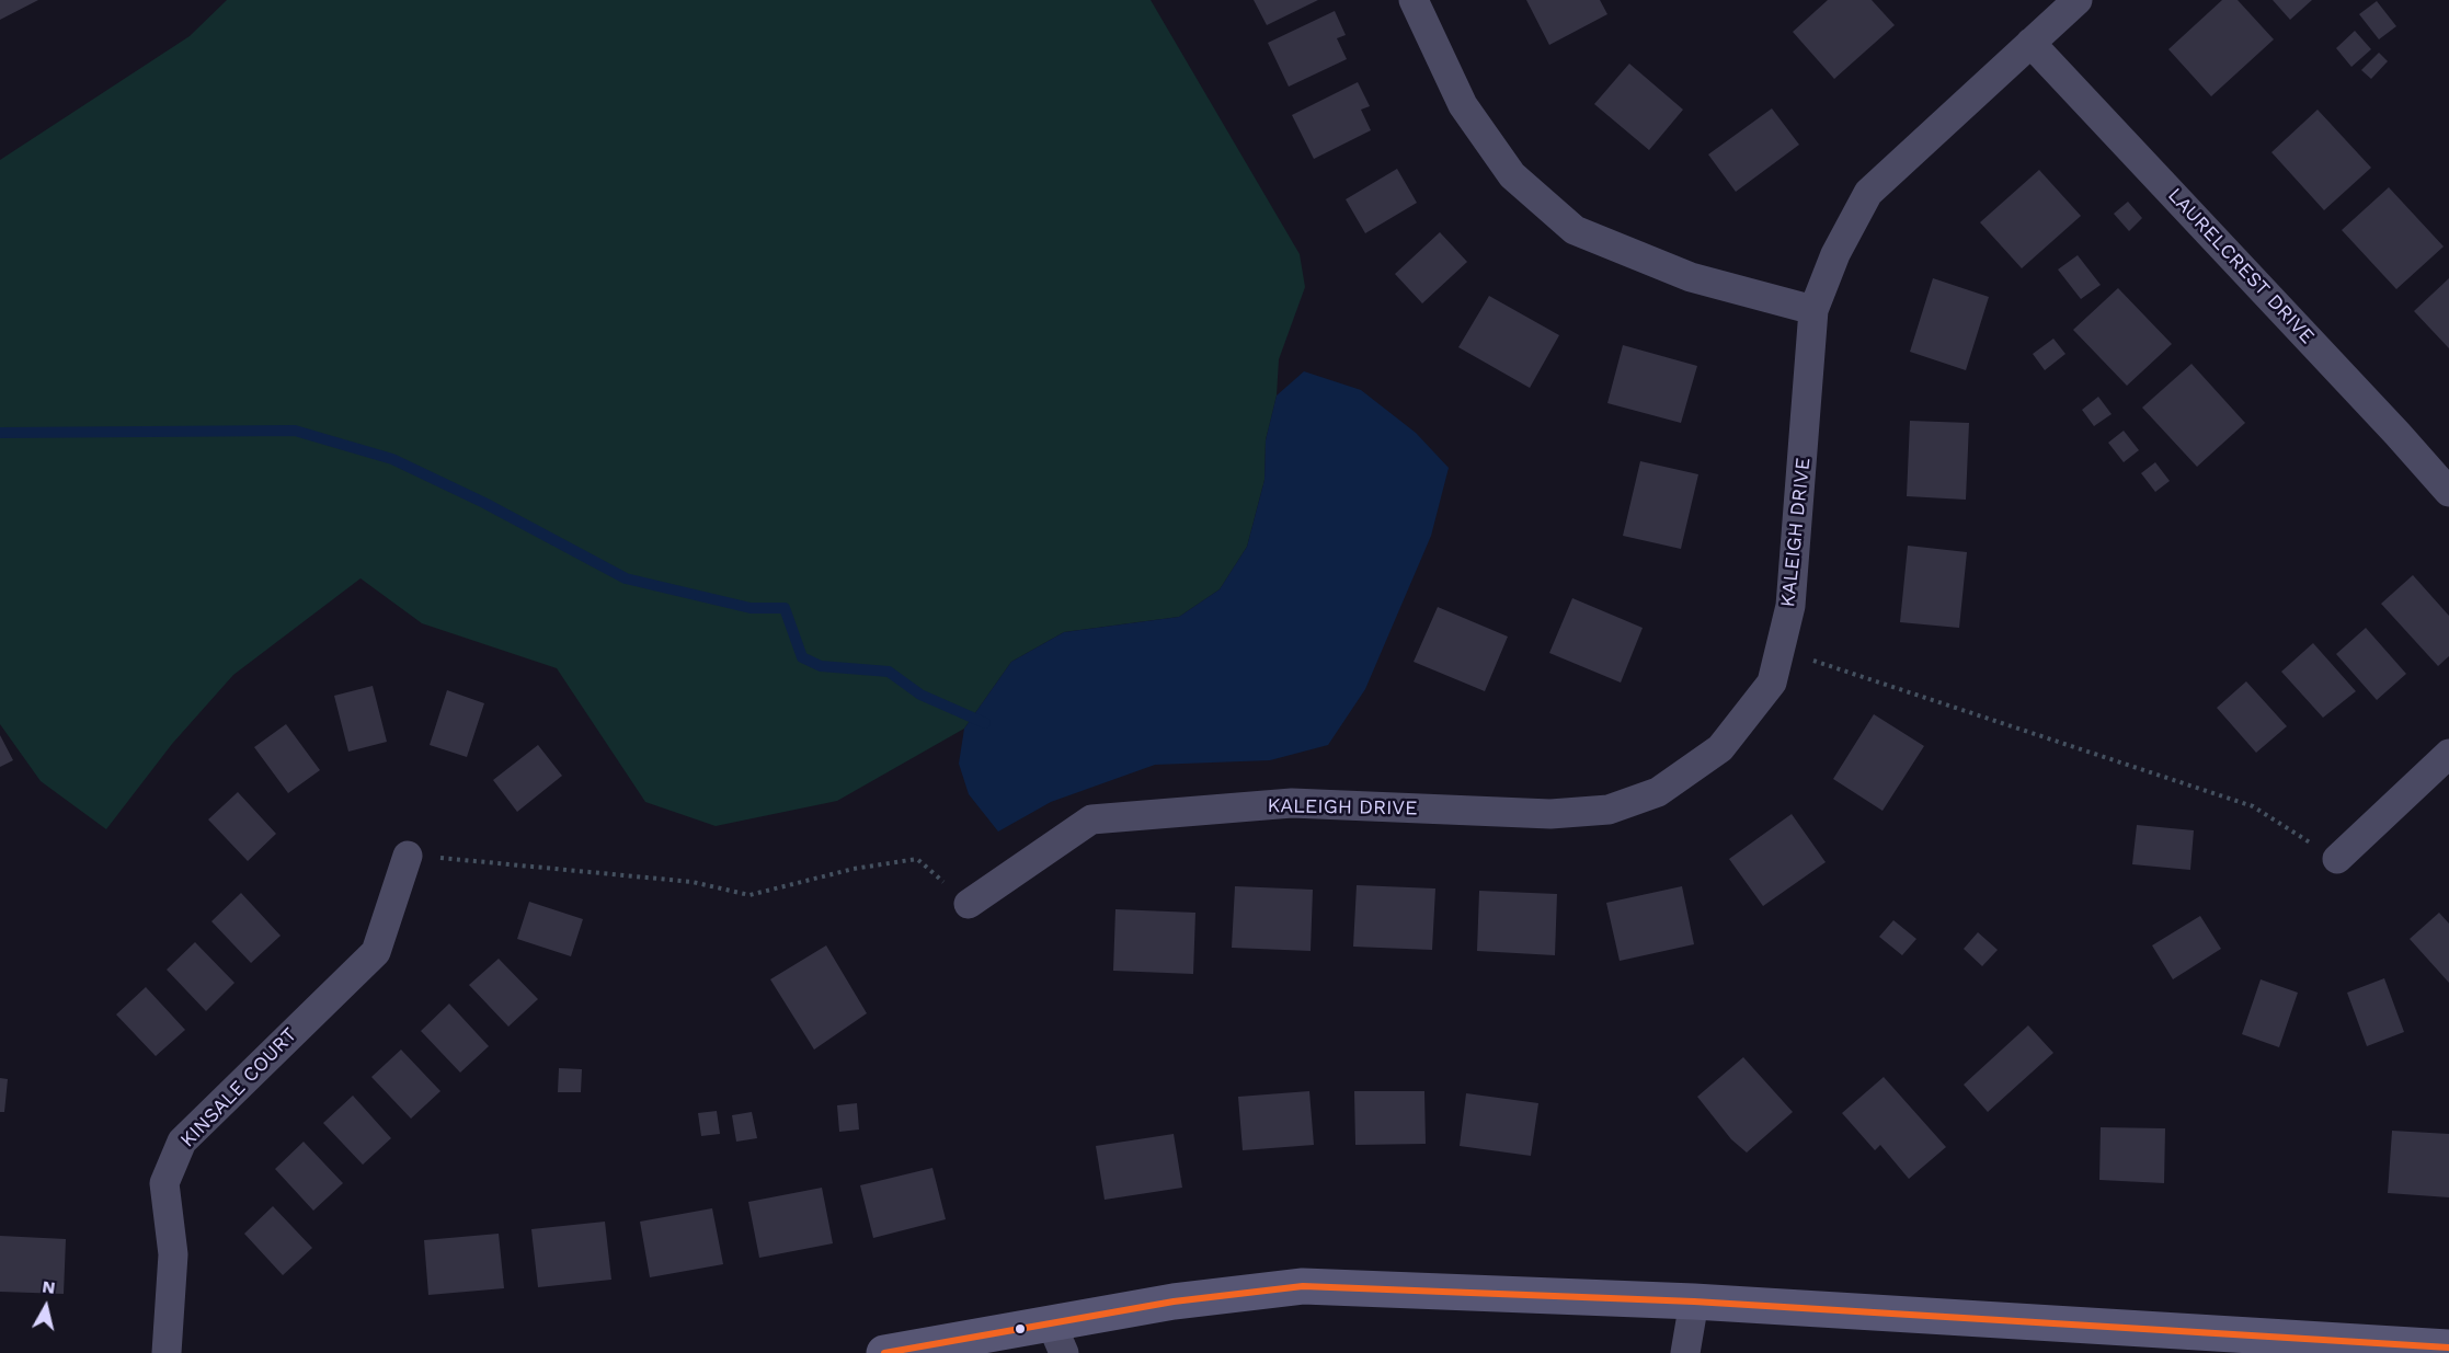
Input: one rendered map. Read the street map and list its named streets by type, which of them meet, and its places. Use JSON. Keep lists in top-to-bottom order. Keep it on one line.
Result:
{"streets":{"street":["LAURELCREST DRIVE","KALEIGH DRIVE","KINSALE COURT"]},"crossings":[["LAURELCREST DRIVE","KALEIGH DRIVE"]],"north":"top"}
